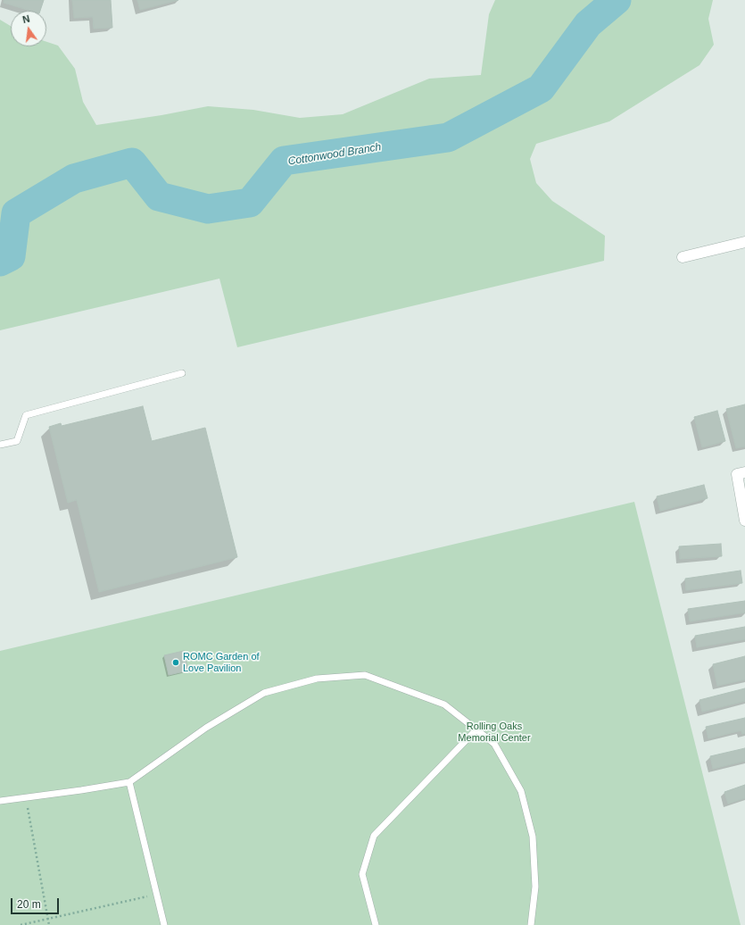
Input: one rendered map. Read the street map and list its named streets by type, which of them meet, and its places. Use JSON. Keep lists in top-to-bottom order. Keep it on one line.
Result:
{"water":["Cottonwood Branch"],"parks":["Rolling Oaks Memorial Center"],"places":["ROMC Garden of Love Pavilion"],"scale_bar":"20 m","north":"top"}
